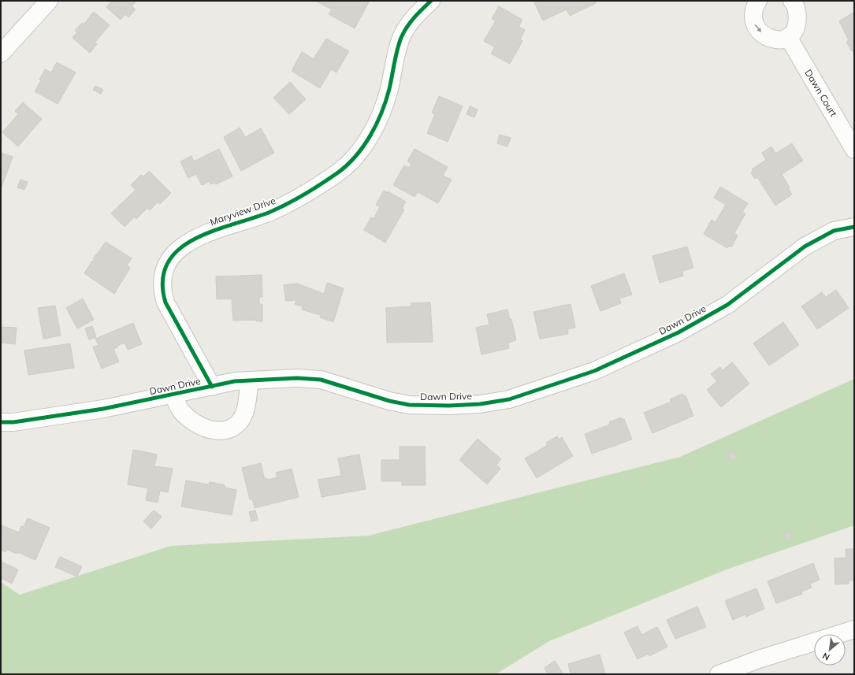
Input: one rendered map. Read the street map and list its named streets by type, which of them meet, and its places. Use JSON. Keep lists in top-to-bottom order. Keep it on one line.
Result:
{"streets":{"street":["Dawn Court","Maryview Drive","Dawn Drive"]},"crossings":[["Maryview Drive","Dawn Drive"]],"north":"bottom left"}
